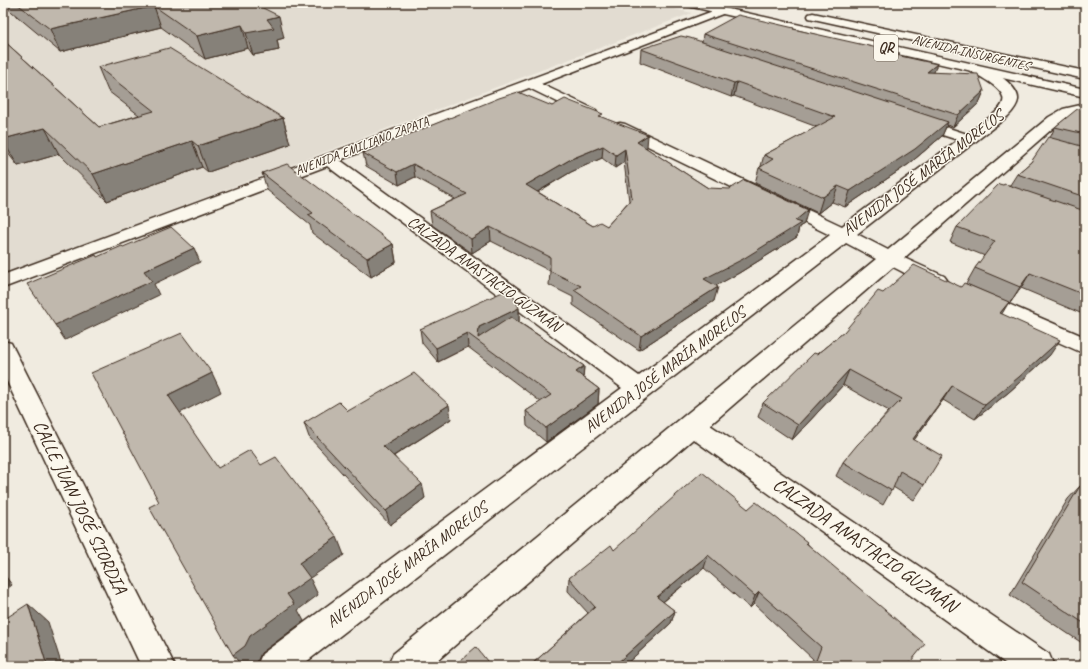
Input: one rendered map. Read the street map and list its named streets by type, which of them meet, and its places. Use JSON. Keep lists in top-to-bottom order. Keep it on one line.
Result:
{"streets":{"street":["QR","AVENIDA INSURGENTES","AVENIDA EMILIANO ZAPATA","AVENIDA JOSÉ MARÍA MORELOS","CALZADA ANASTACIO GUZMÁN","CALLE JUAN JOSÉ SIORDIA"]},"crossings":[["AVENIDA INSURGENTES","AVENIDA EMILIANO ZAPATA"],["AVENIDA INSURGENTES","AVENIDA JOSÉ MARÍA MORELOS"],["AVENIDA EMILIANO ZAPATA","CALZADA ANASTACIO GUZMÁN"],["AVENIDA JOSÉ MARÍA MORELOS","CALZADA ANASTACIO GUZMÁN"]]}
